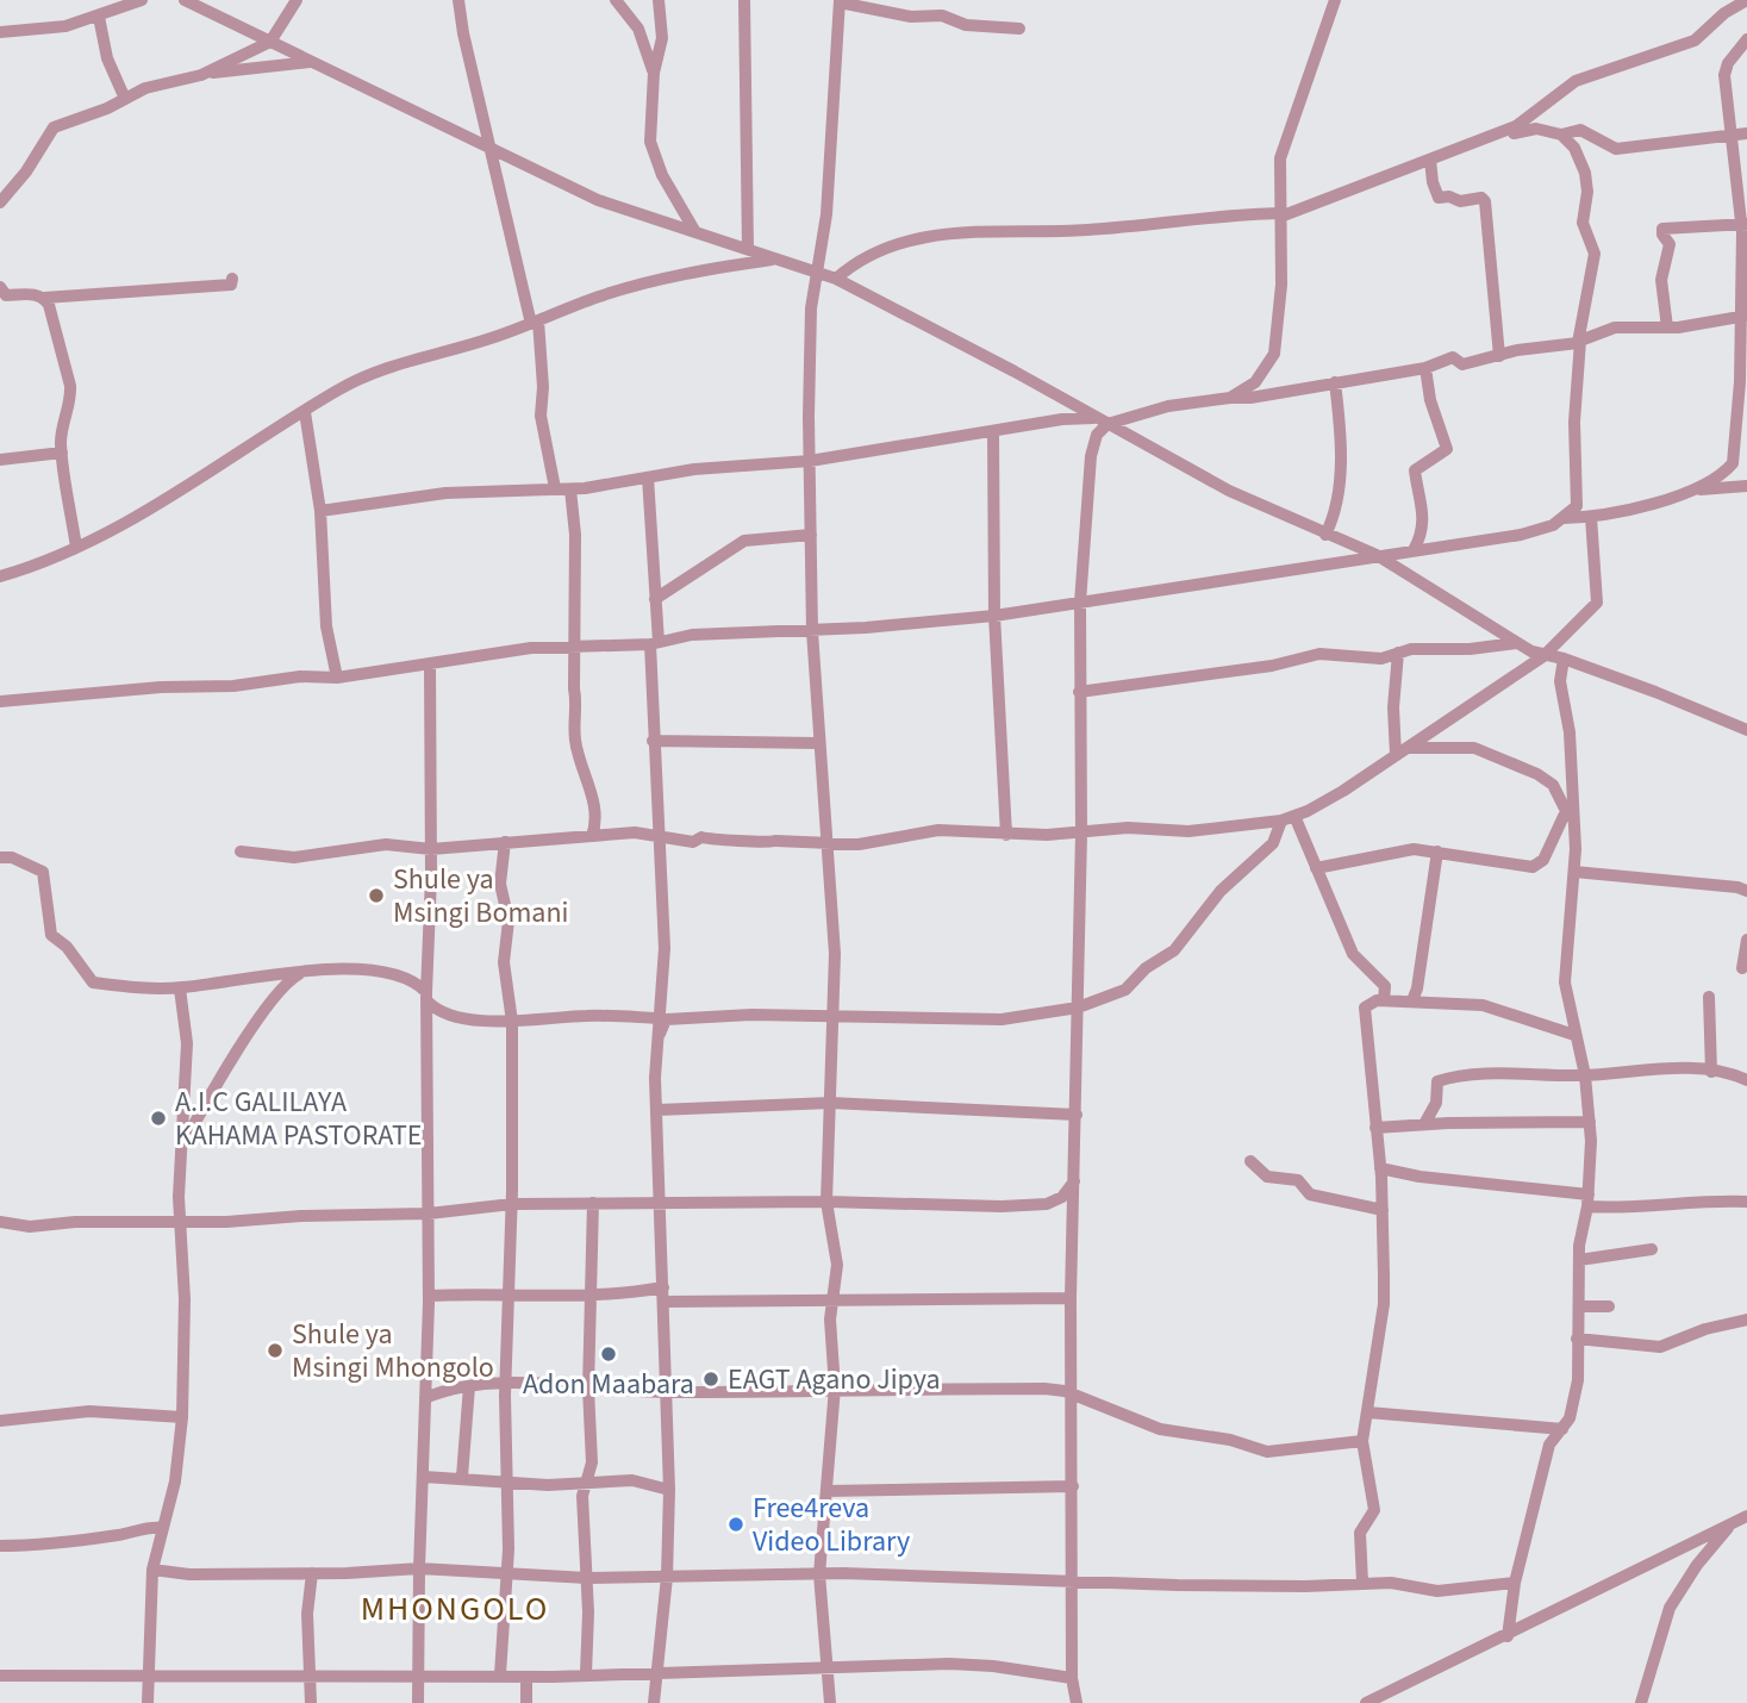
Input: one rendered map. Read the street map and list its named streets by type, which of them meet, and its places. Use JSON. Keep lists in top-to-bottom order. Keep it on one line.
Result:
{"districts":["MHONGOLO"],"places":["Shule ya Msingi Bomani","A.I.C GALILAYA KAHAMA PASTORATE","Shule ya Msingi Mhongolo","Adon Maabara","EAGT Agano Jipya","Free4reva Video Library"]}
